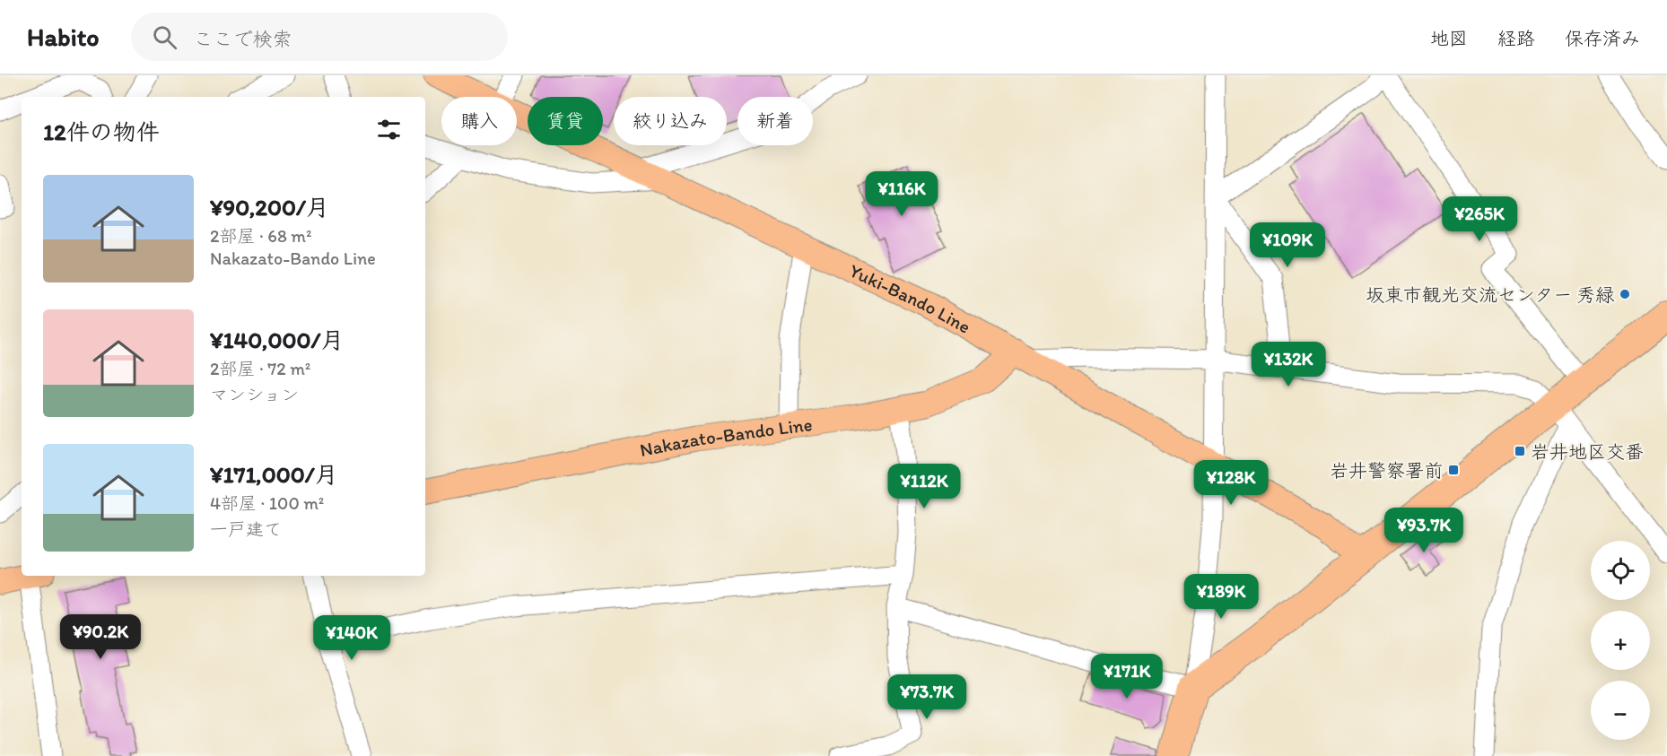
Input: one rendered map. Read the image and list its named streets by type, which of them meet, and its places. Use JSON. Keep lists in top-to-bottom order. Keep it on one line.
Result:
{"streets":{"main road":["Yuki-Bando Line","Nakazato-Bando Line"]},"crossings":[["Yuki-Bando Line","Nakazato-Bando Line"]],"places":{"other":["坂東市観光交流センター 秀緑"],"transit":["岩井地区交番","岩井警察署前"]},"page":{"header":"Habito","search":"ここで検索","nav":["地図","経路","保存済み"],"chip":["購入","賃貸","絞り込み","新着"],"heading":"12件の物件","list":[{"name":"¥90,200/月","note":"2部屋 · 68 m² · Nakazato-Bando Line"},{"name":"¥140,000/月","note":"2部屋 · 72 m² · マンション"},{"name":"¥171,000/月","note":"4部屋 · 100 m² · 一戸建て"}],"price":["¥116K","¥265K","¥109K","¥132K","¥128K","¥112K","¥93.7K","¥189K","¥90.2K","¥140K","¥171K","¥73.7K"],"map_buttons":["+","−"]}}
